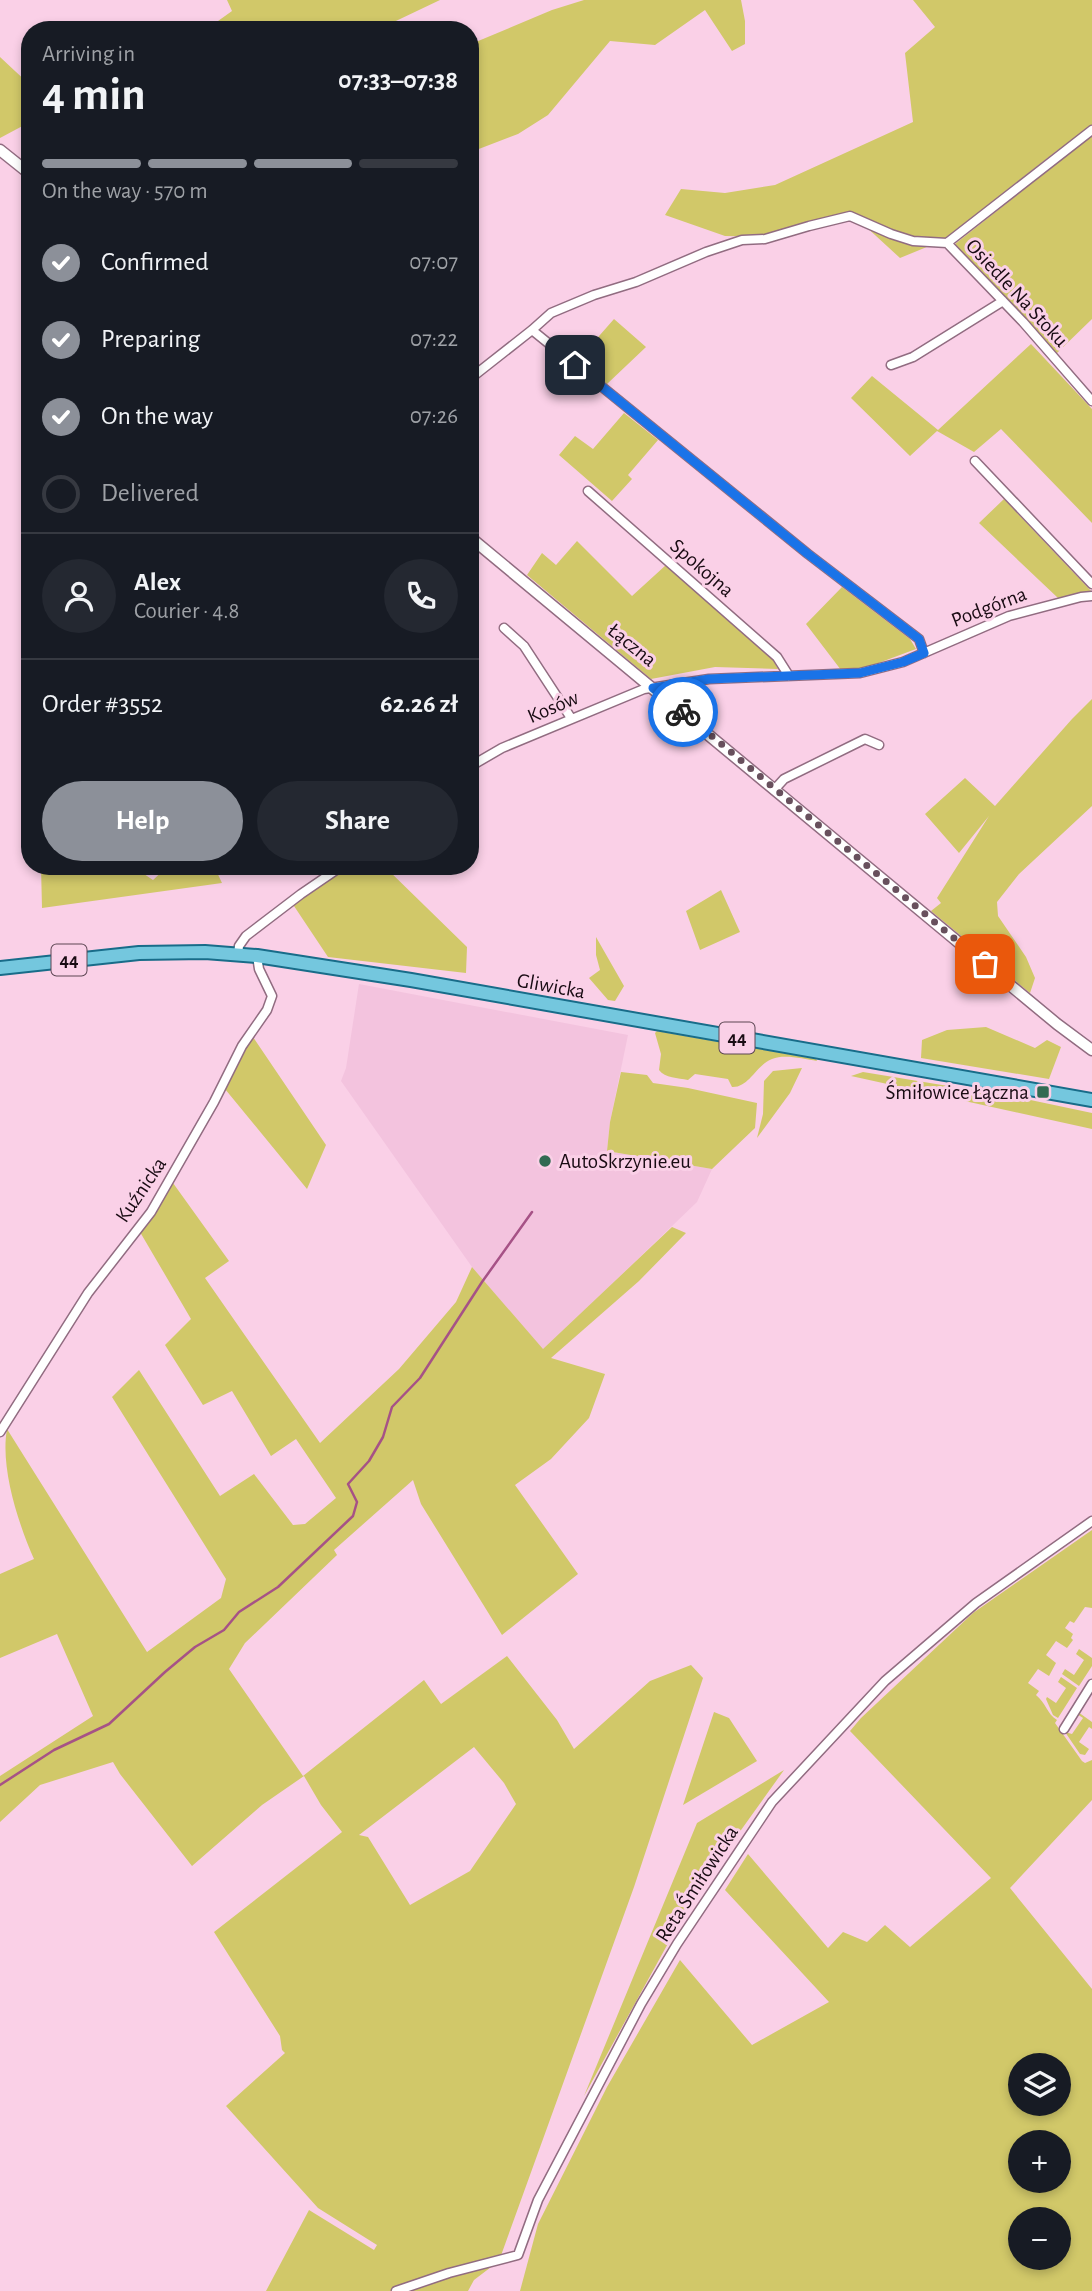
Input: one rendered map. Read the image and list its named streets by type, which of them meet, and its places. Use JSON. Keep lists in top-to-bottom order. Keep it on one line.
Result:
{"streets":{"main road":["44","Gliwicka"],"street":["Osiedle Na Stoku","Spokojna","Podgórna","Łączna","Kosów","Kuźnicka","Reta Śmiłowicka"]},"crossings":[["Spokojna","Podgórna"],["Podgórna","Łączna"],["Podgórna","Kosów"],["Łączna","Kosów"],["Gliwicka","Kuźnicka"]],"places":{"transit":["Śmiłowice Łączna"],"other":["AutoSkrzynie.eu"]},"page":{"heading":["4 min","Arriving in","07:33–07:38"],"panel":["Alex","Courier · 4.8","Order #3552","62.26 zł"],"bar":"On the way · 570 m","list":[["Confirmed","07:07"],["Preparing","07:22"],["On the way","07:26"],"Delivered"],"buttons":["Help","Share"],"map_buttons":["+","−"]}}
